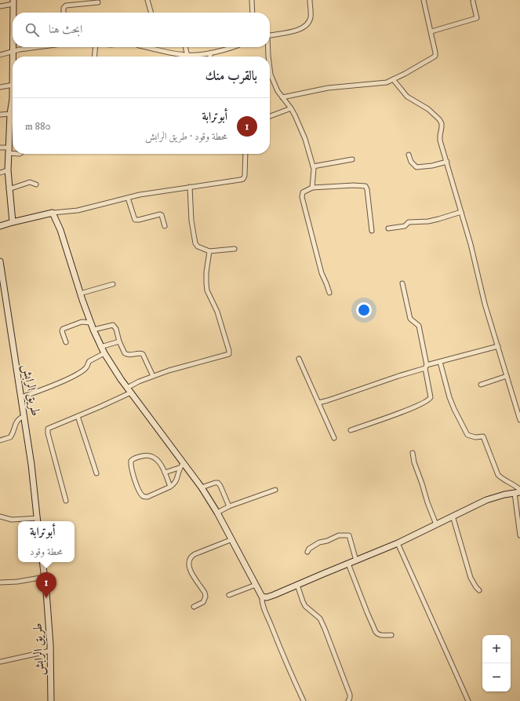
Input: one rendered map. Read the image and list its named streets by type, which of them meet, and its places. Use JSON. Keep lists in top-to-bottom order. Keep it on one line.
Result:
{"streets":{"street":["طريق الرابش"]},"page":{"search":"ابحث هنا","heading":"بالقرب منك","list":[{"mark":"1","name":"أبوترابة","note":"محطة وقود · طريق الرابش","value":"880 m"}],"popup":["أبوترابة","محطة وقود"],"pins":"1","map_buttons":["+","−"]}}
